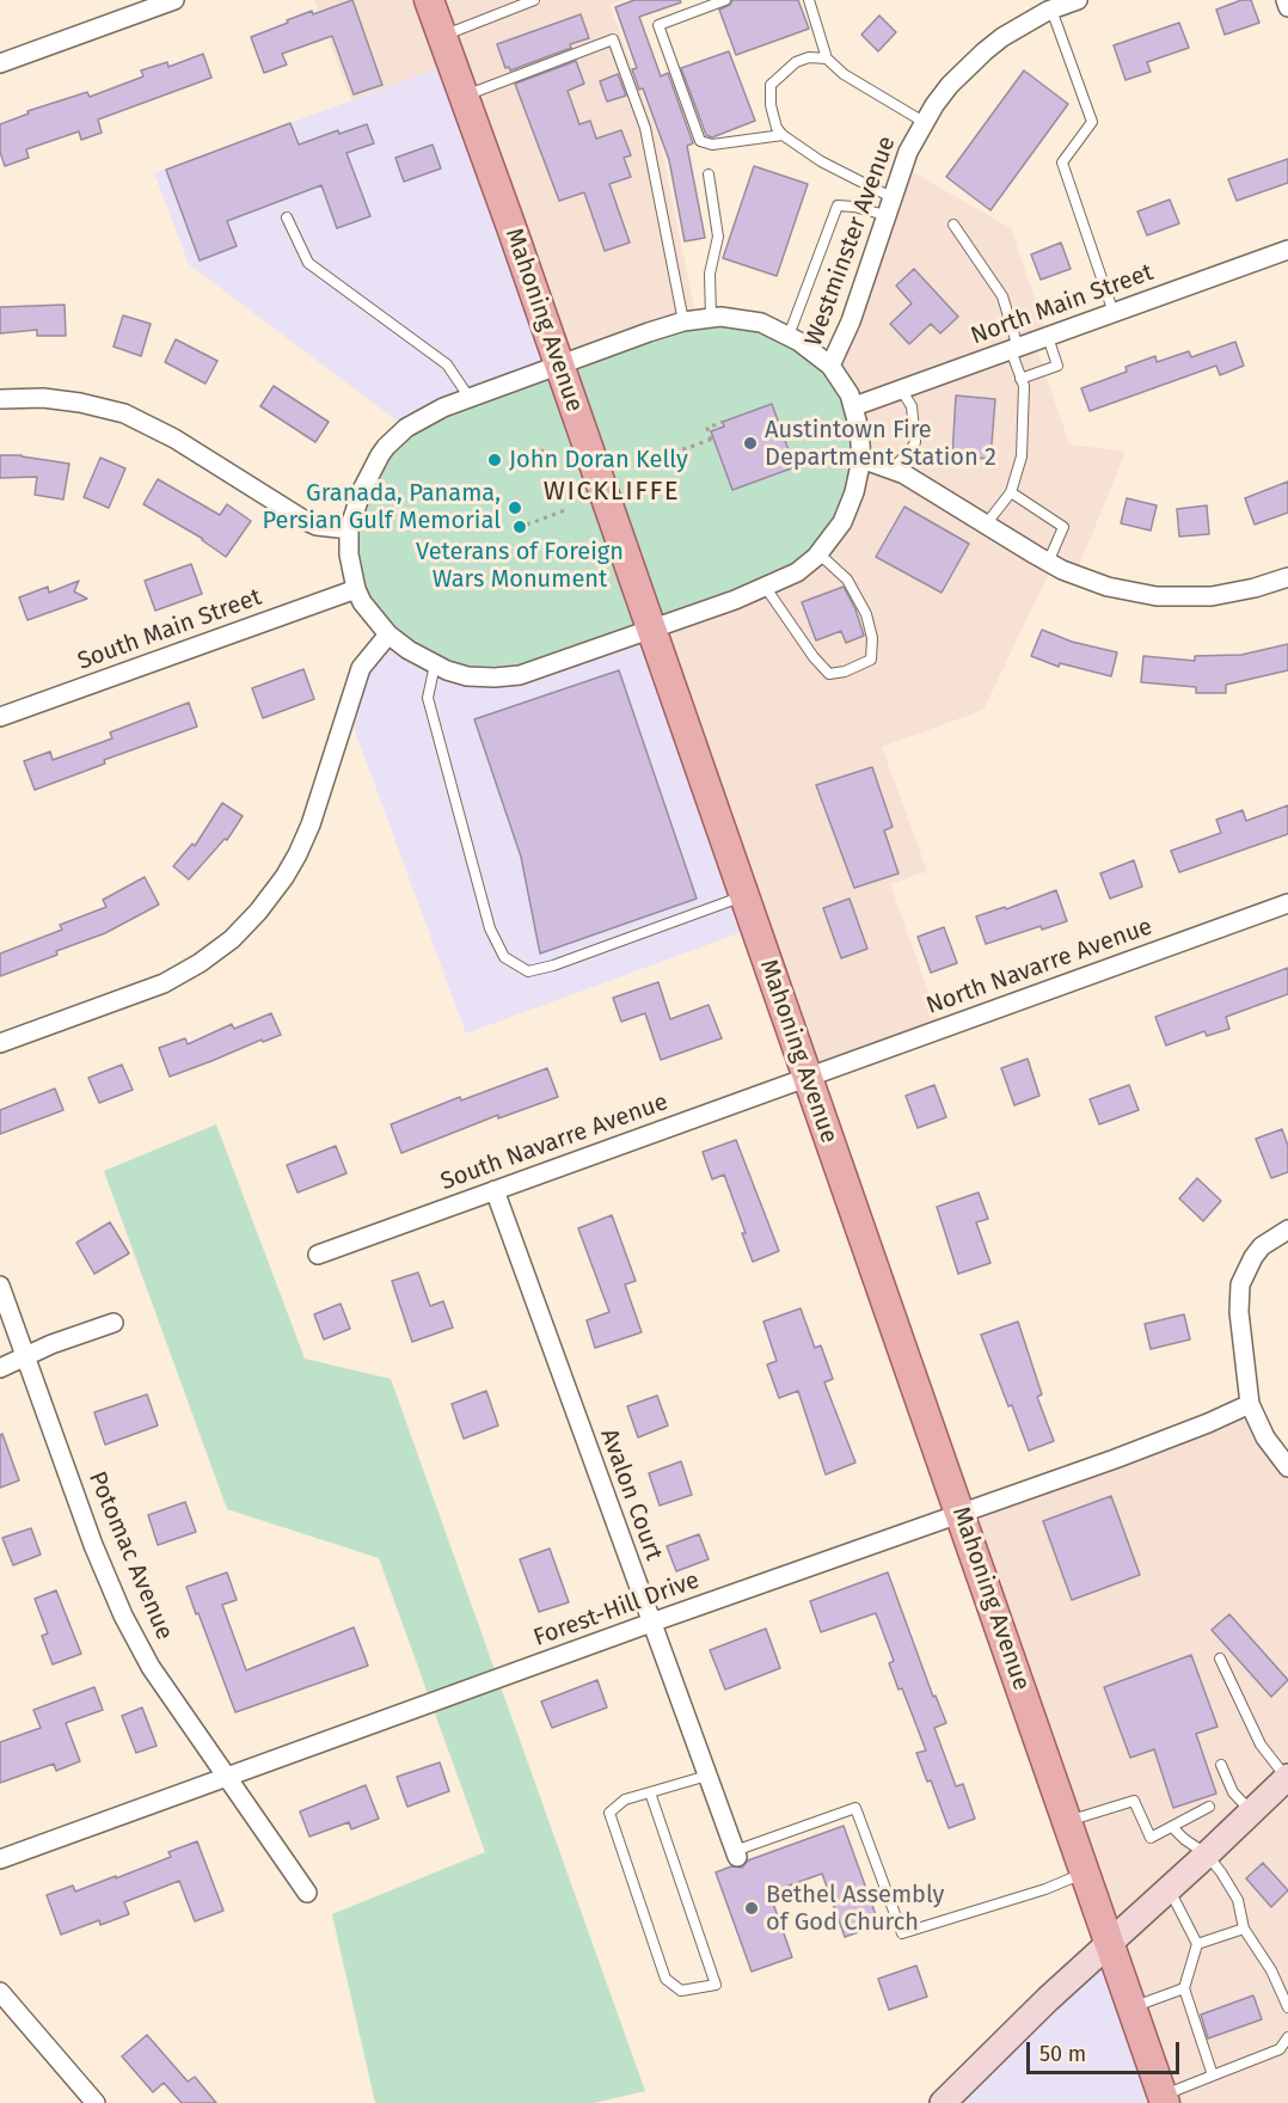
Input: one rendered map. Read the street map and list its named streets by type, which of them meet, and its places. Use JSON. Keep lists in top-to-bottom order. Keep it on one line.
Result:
{"streets":{"main road":["Mahoning Avenue"],"street":["Westminster Avenue","North Main Street","South Main Street","North Navarre Avenue","South Navarre Avenue","Avalon Court","Potomac Avenue","Forest-Hill Drive"]},"crossings":[["Mahoning Avenue","North Navarre Avenue"],["Mahoning Avenue","South Navarre Avenue"],["Mahoning Avenue","Forest-Hill Drive"],["North Navarre Avenue","South Navarre Avenue"],["South Navarre Avenue","Avalon Court"],["Avalon Court","Forest-Hill Drive"],["Potomac Avenue","Forest-Hill Drive"]],"districts":["WICKLIFFE"],"places":["Austintown Fire Department Station 2","John Doran Kelly","Granada, Panama, Persian Gulf Memorial","Veterans of Foreign Wars Monument","Bethel Assembly of God Church"],"scale_bar":"50 m"}
